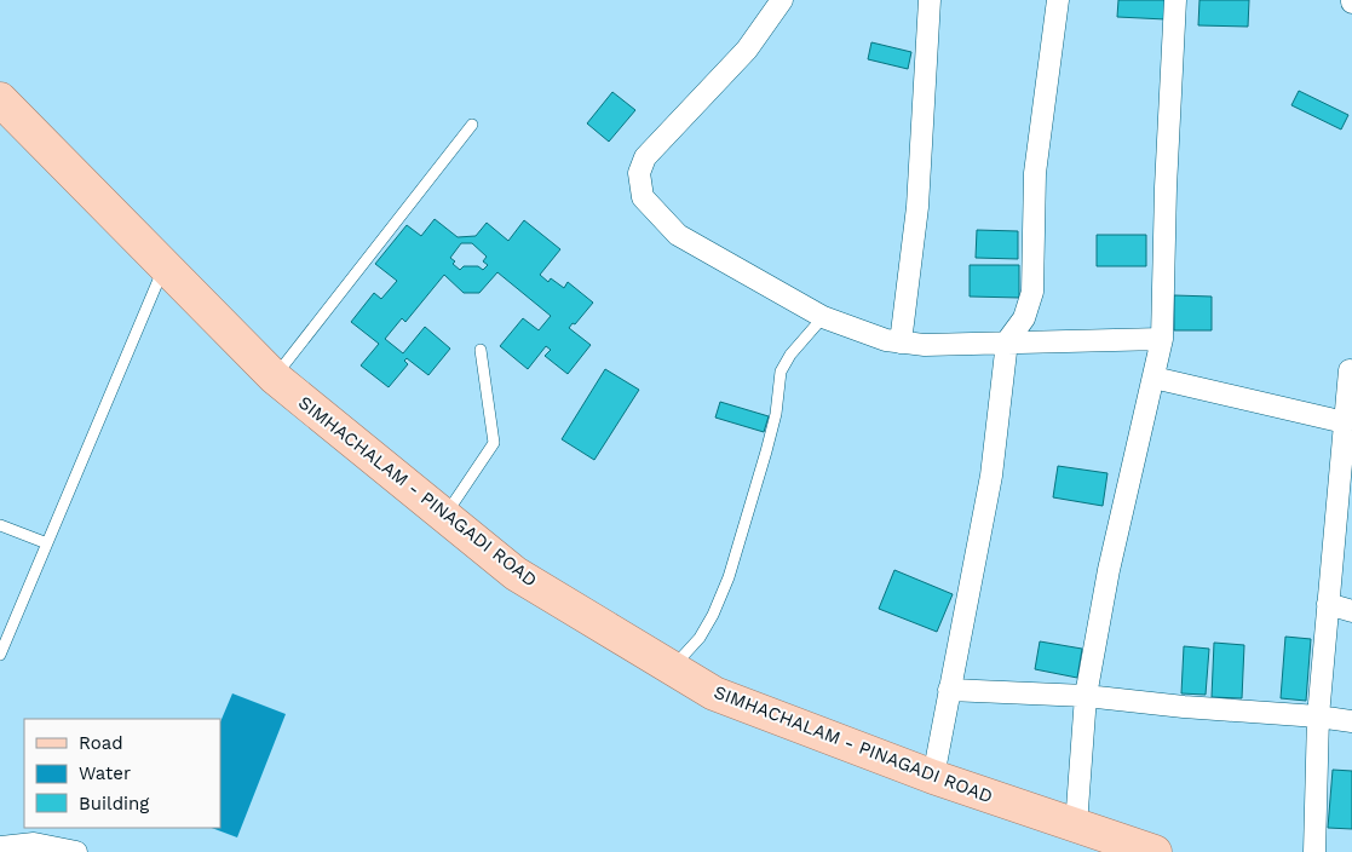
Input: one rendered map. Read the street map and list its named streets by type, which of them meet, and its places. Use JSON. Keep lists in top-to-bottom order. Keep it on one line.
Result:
{"streets":{"main road":["SIMHACHALAM - PINAGADI ROAD"]},"legend":["Road","Water","Building"]}
